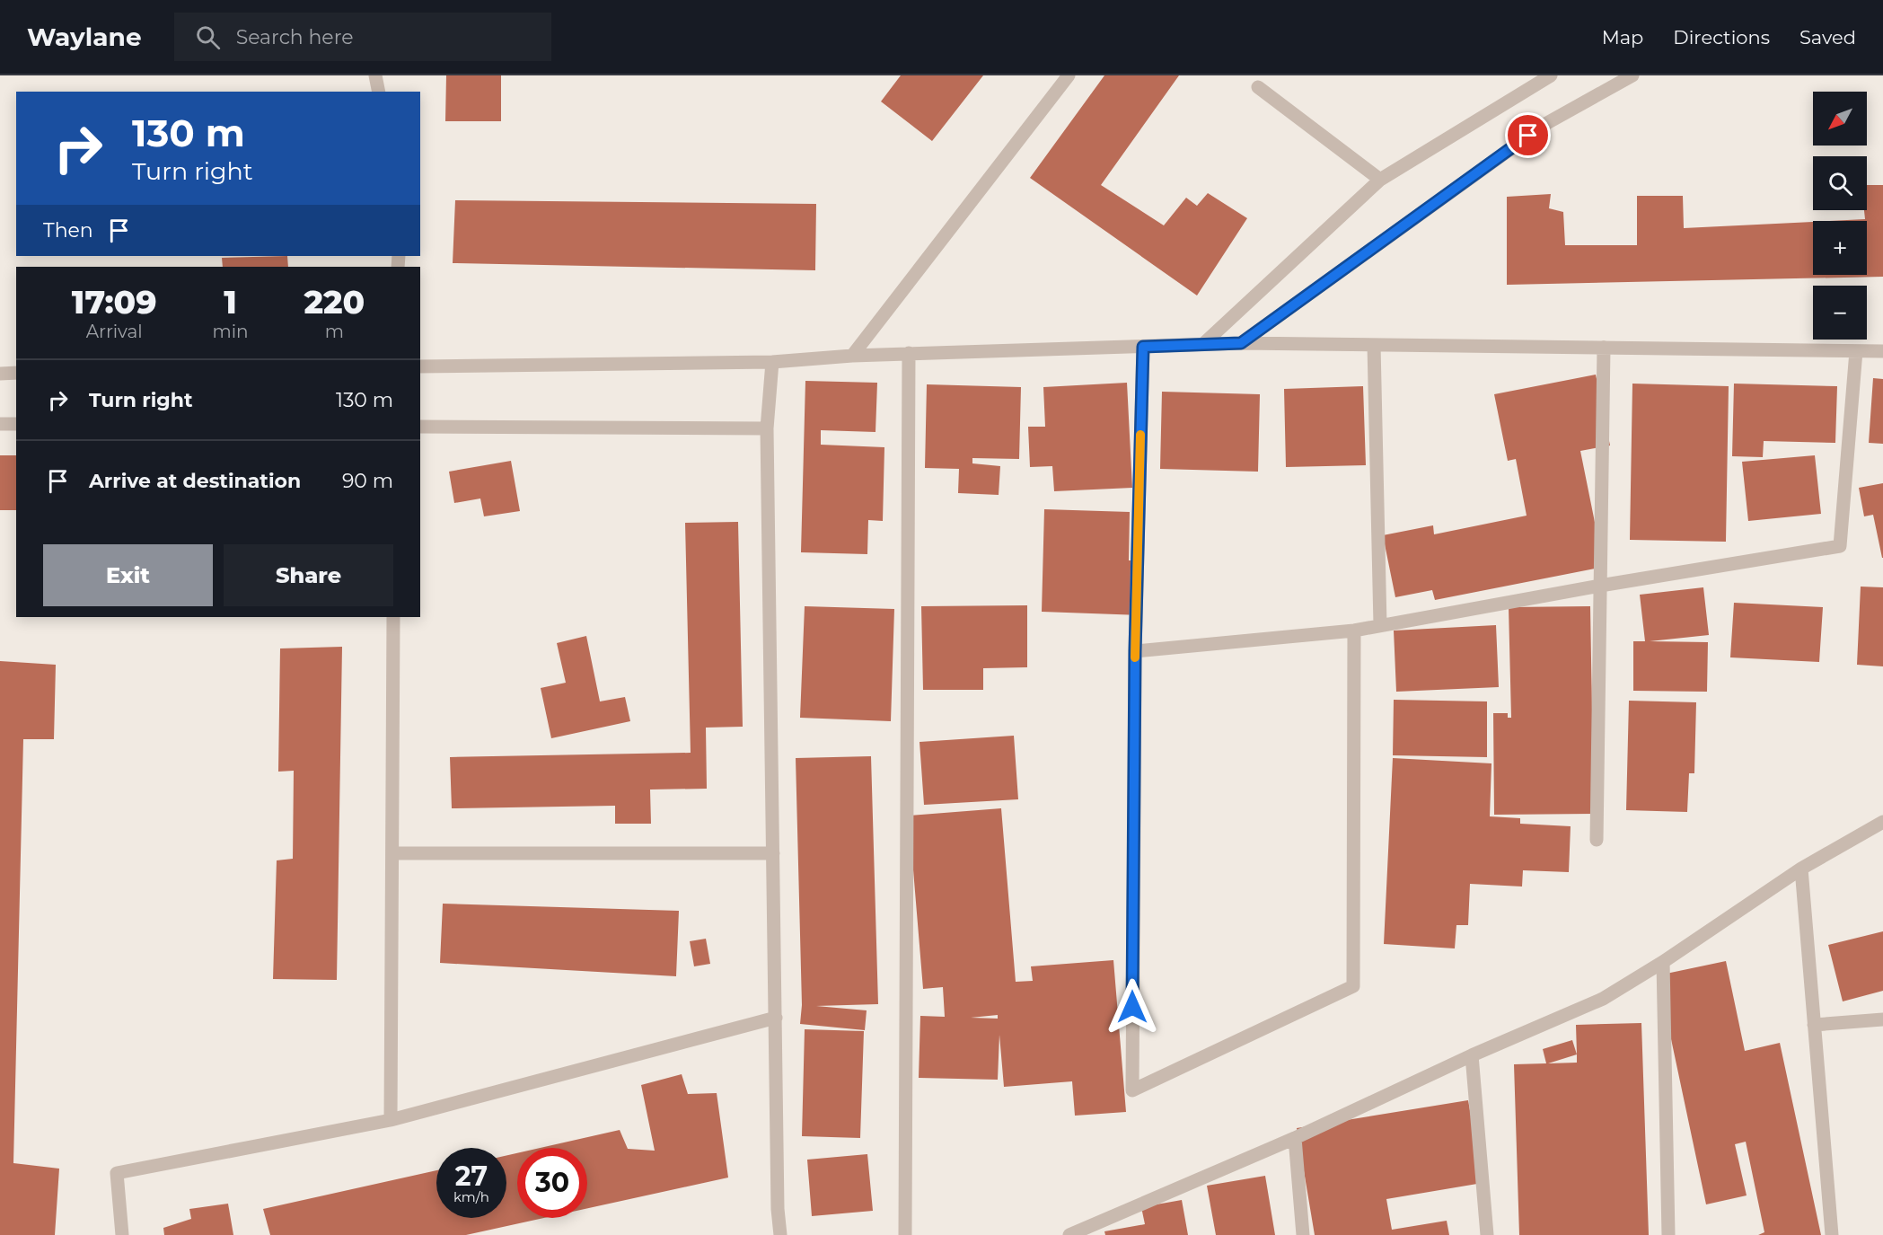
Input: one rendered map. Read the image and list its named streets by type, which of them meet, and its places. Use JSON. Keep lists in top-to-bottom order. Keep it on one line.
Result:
{"north":"bottom left","page":{"header":"Waylane","search":"Search here","nav":["Map","Directions","Saved"],"map_buttons":["+","−"],"turn":["130 m","Turn right"],"then":"Then","eta":["17:09","Arrival","1","min","220","m"],"list":[{"name":"Turn right","value":"130 m"},{"name":"Arrive at destination","value":"90 m"}],"buttons":["Exit","Share"],"speed":"27 km/h","limit":"30"}}
